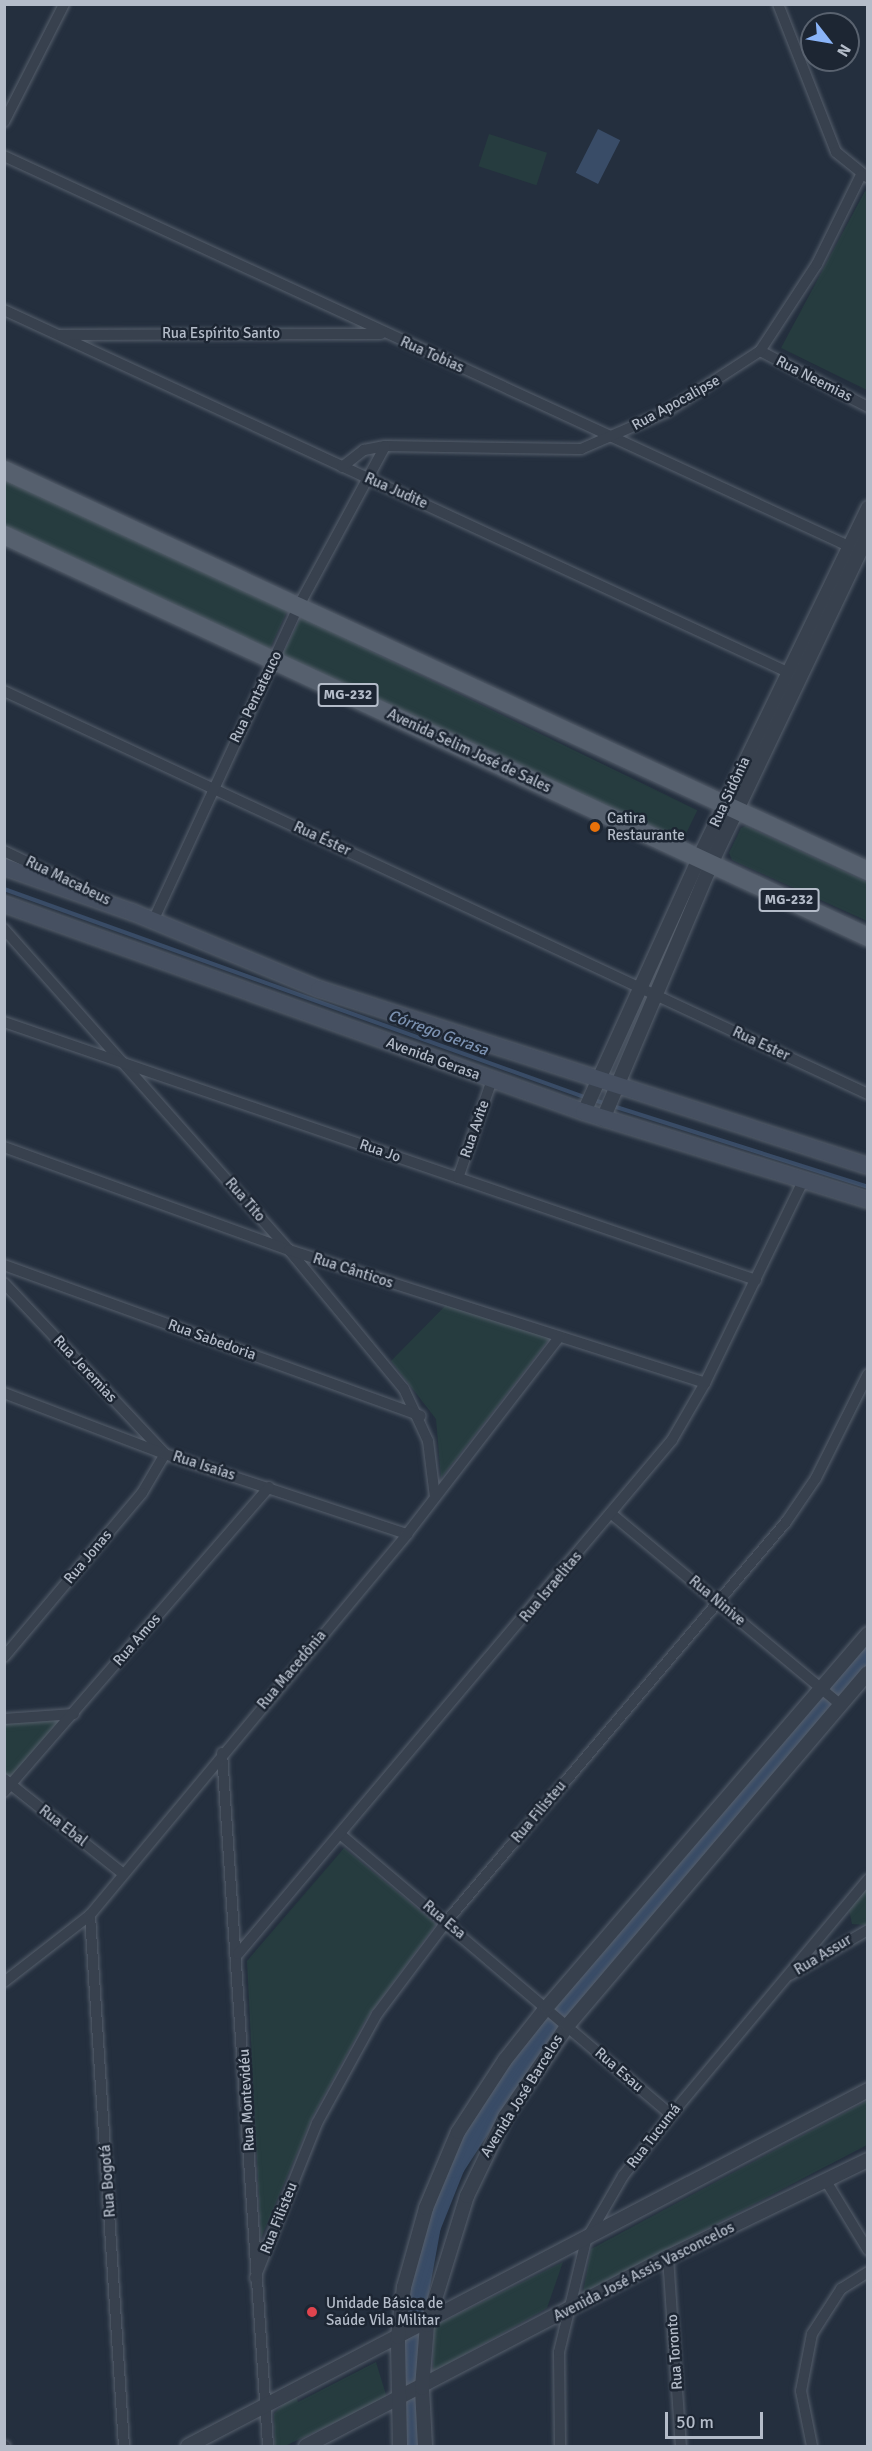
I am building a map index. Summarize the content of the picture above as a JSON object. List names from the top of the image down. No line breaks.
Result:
{"streets":{"main road":["MG-232","Avenida Selim José de Sales","Avenida Gerasa"],"street":["Rua Espírito Santo","Rua Tobias","Rua Neemias","Rua Apocalipse","Rua Judite","Rua Pentateuco","Rua Sidônia","Rua Éster","Rua Ester","Rua Avite","Rua Jo","Rua Tito","Rua Cânticos","Rua Sabedoria","Rua Jeremias","Rua Isaías","Rua Jonas","Rua Israelitas","Rua Ninive","Rua Amos","Rua Macedônia","Rua Filisteu","Rua Ebal","Rua Esa","Rua Assur","Rua Esau","Avenida José Barcelos","Rua Montevidéu","Rua Tucumá","Rua Bogotá","Avenida José Assis Vasconcelos","Rua Toronto"]},"crossings":[["Rua Espírito Santo","Rua Tobias"],["Rua Espírito Santo","Rua Judite"],["Rua Tobias","Rua Apocalipse"],["Rua Tobias","Rua Sidônia"],["Rua Neemias","Rua Apocalipse"],["Rua Apocalipse","Rua Judite"],["Rua Judite","Rua Pentateuco"],["Rua Judite","Rua Sidônia"],["Rua Pentateuco","Avenida Selim José de Sales"],["Rua Pentateuco","Rua Éster"],["Rua Pentateuco","Avenida Gerasa"],["Avenida Selim José de Sales","Rua Sidônia"],["Rua Sidônia","Rua Éster"],["Rua Sidônia","Rua Ester"],["Rua Sidônia","Avenida Gerasa"],["Rua Éster","Rua Ester"],["Avenida Gerasa","Rua Avite"],["Avenida Gerasa","Rua Israelitas"],["Rua Avite","Rua Jo"],["Rua Jo","Rua Tito"],["Rua Jo","Rua Israelitas"],["Rua Tito","Rua Cânticos"],["Rua Tito","Rua Sabedoria"],["Rua Tito","Rua Macedônia"],["Rua Cânticos","Rua Israelitas"],["Rua Cânticos","Rua Macedônia"],["Rua Jeremias","Rua Isaías"],["Rua Jeremias","Rua Jonas"],["Rua Isaías","Rua Jonas"],["Rua Isaías","Rua Amos"],["Rua Isaías","Rua Macedônia"],["Rua Israelitas","Rua Ninive"],["Rua Israelitas","Rua Esa"],["Rua Israelitas","Rua Montevidéu"],["Rua Ninive","Rua Filisteu"],["Rua Ninive","Avenida José Barcelos"],["Rua Amos","Rua Ebal"],["Rua Macedônia","Rua Ebal"],["Rua Macedônia","Rua Montevidéu"],["Rua Macedônia","Rua Bogotá"],["Rua Filisteu","Rua Esa"],["Rua Filisteu","Rua Montevidéu"],["Rua Esa","Avenida José Barcelos"],["Rua Assur","Rua Tucumá"],["Rua Esau","Avenida José Barcelos"],["Rua Esau","Rua Tucumá"],["Avenida José Barcelos","Avenida José Assis Vasconcelos"],["Rua Tucumá","Avenida José Assis Vasconcelos"],["Avenida José Assis Vasconcelos","Rua Toronto"]],"water":["Córrego Gerasa"],"places":["Catira Restaurante","Unidade Básica de Saúde Vila Militar"],"scale_bar":"50 m","north":"bottom right"}
